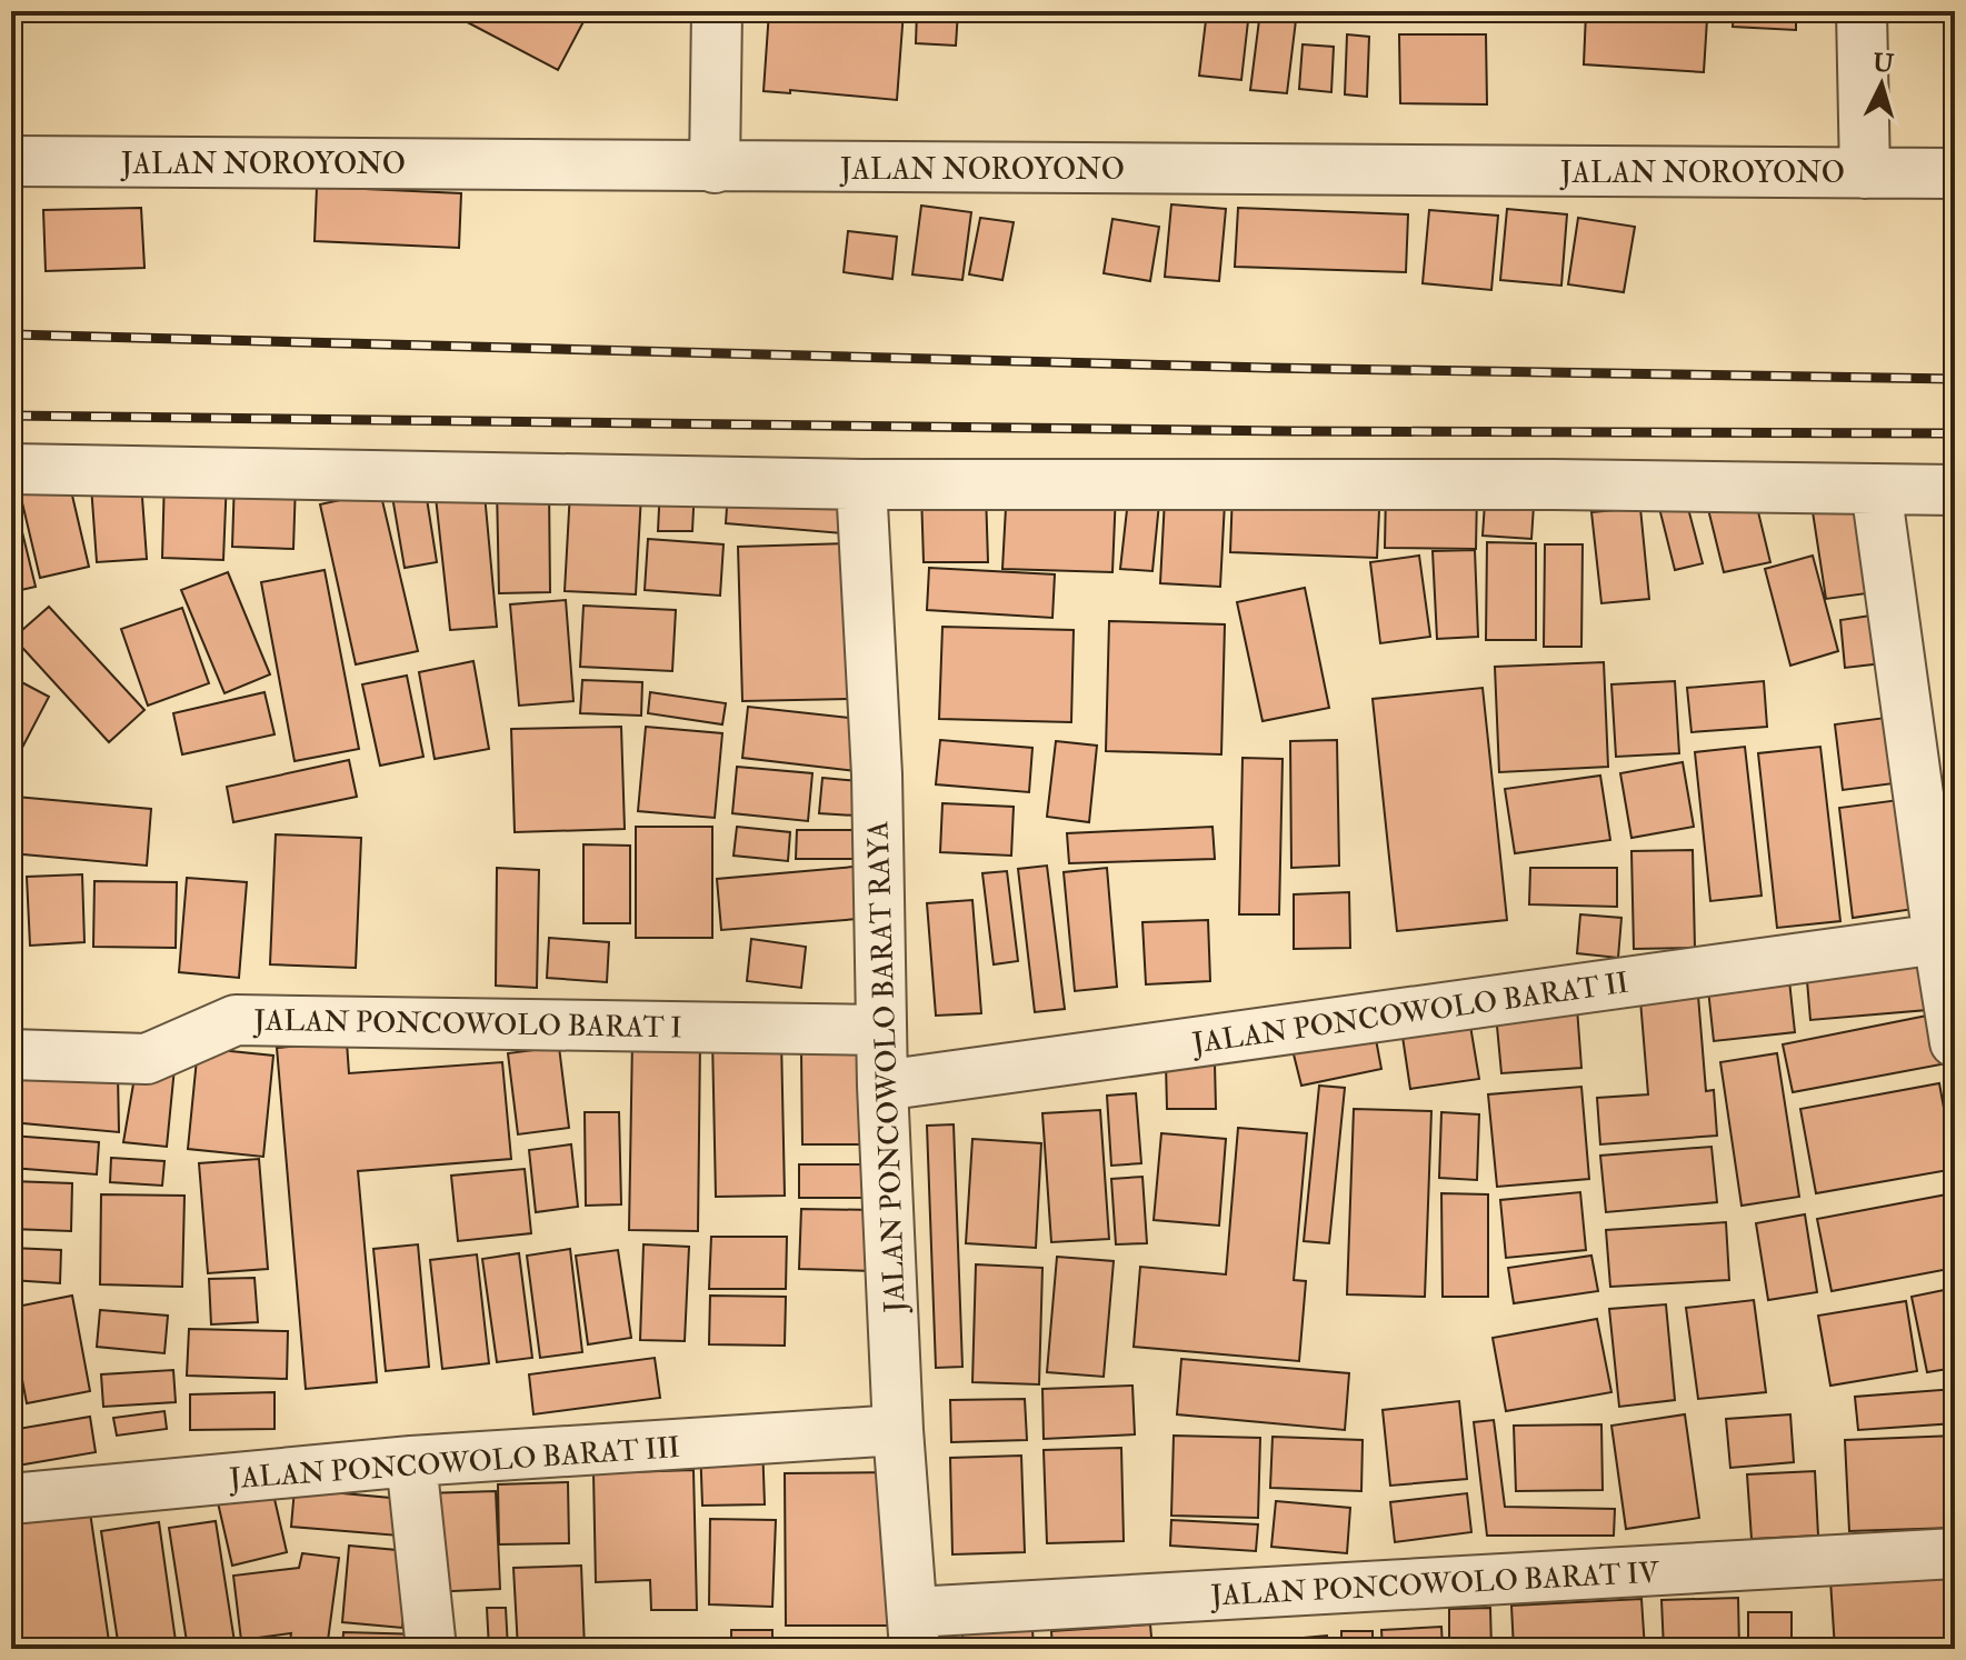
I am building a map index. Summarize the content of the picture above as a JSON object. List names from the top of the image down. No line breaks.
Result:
{"streets":{"street":["JALAN NOROYONO","JALAN PONCOWOLO BARAT II","JALAN PONCOWOLO BARAT I","JALAN PONCOWOLO BARAT RAYA","JALAN PONCOWOLO BARAT III","JALAN PONCOWOLO BARAT IV"]},"crossings":[["JALAN PONCOWOLO BARAT II","JALAN PONCOWOLO BARAT RAYA"],["JALAN PONCOWOLO BARAT I","JALAN PONCOWOLO BARAT RAYA"],["JALAN PONCOWOLO BARAT RAYA","JALAN PONCOWOLO BARAT III"],["JALAN PONCOWOLO BARAT RAYA","JALAN PONCOWOLO BARAT IV"]],"north":"top"}
